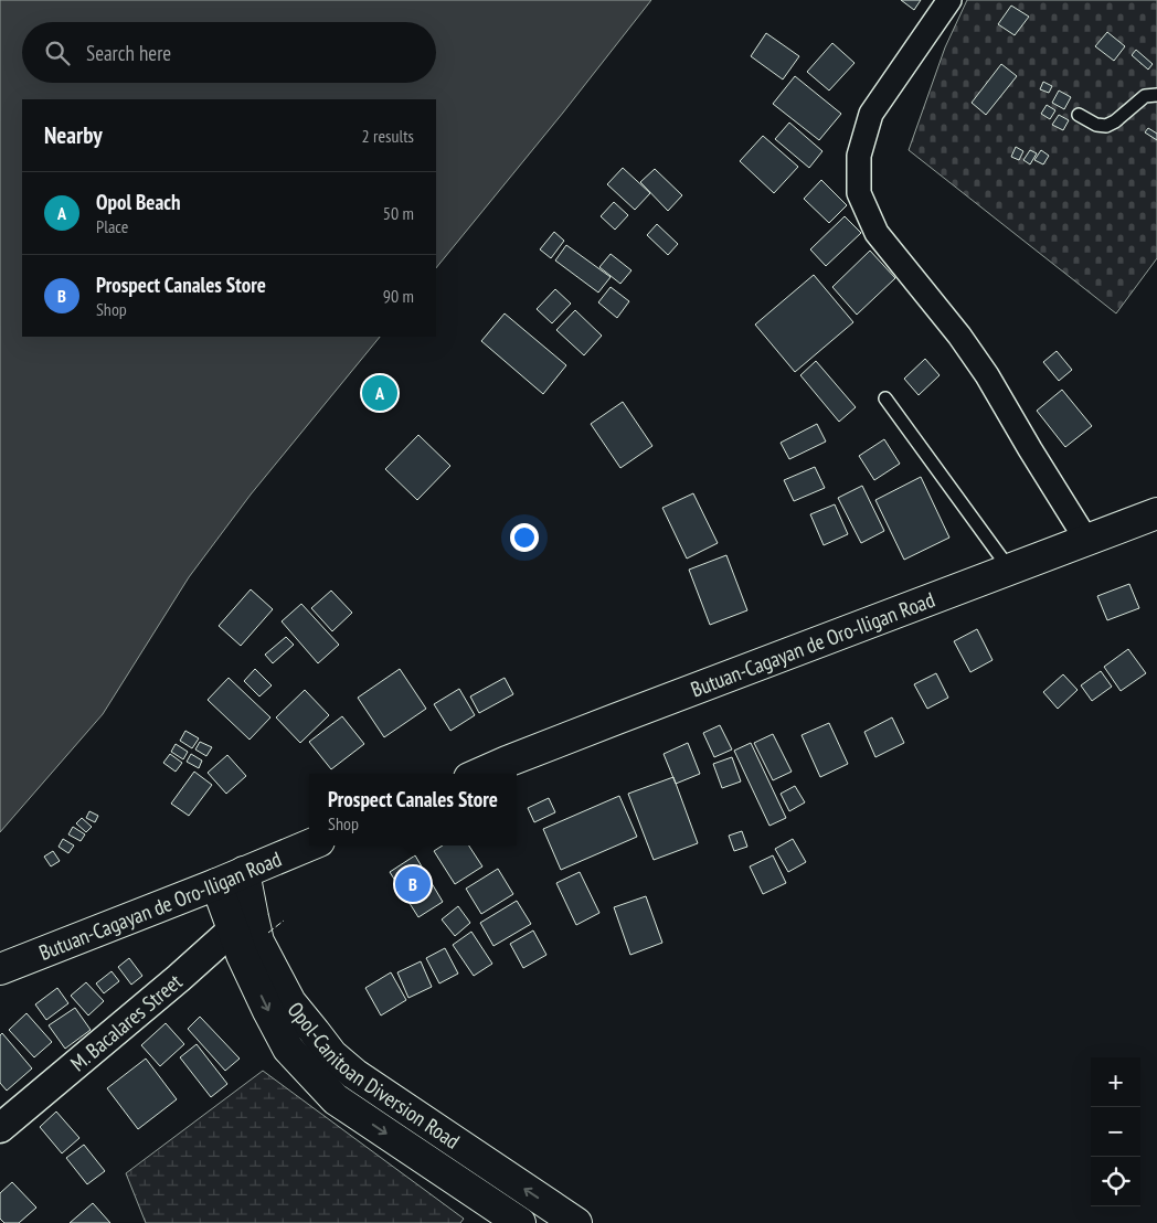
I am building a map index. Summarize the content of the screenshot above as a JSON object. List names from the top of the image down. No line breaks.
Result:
{"streets":{"main road":["Butuan-Cagayan de Oro-Iligan Road","Opol-Canitoan Diversion Road"],"street":["M. Bacalares Street"]},"crossings":[["Butuan-Cagayan de Oro-Iligan Road","Opol-Canitoan Diversion Road"],["M. Bacalares Street","Opol-Canitoan Diversion Road"]],"page":{"search":"Search here","heading":["Nearby","2 results"],"list":[{"mark":"A","name":"Opol Beach","note":"Place","value":"50 m"},{"mark":"B","name":"Prospect Canales Store","note":"Shop","value":"90 m"}],"pins":["A","B"],"popup":["Prospect Canales Store","Shop"],"map_buttons":["+","−"]}}
